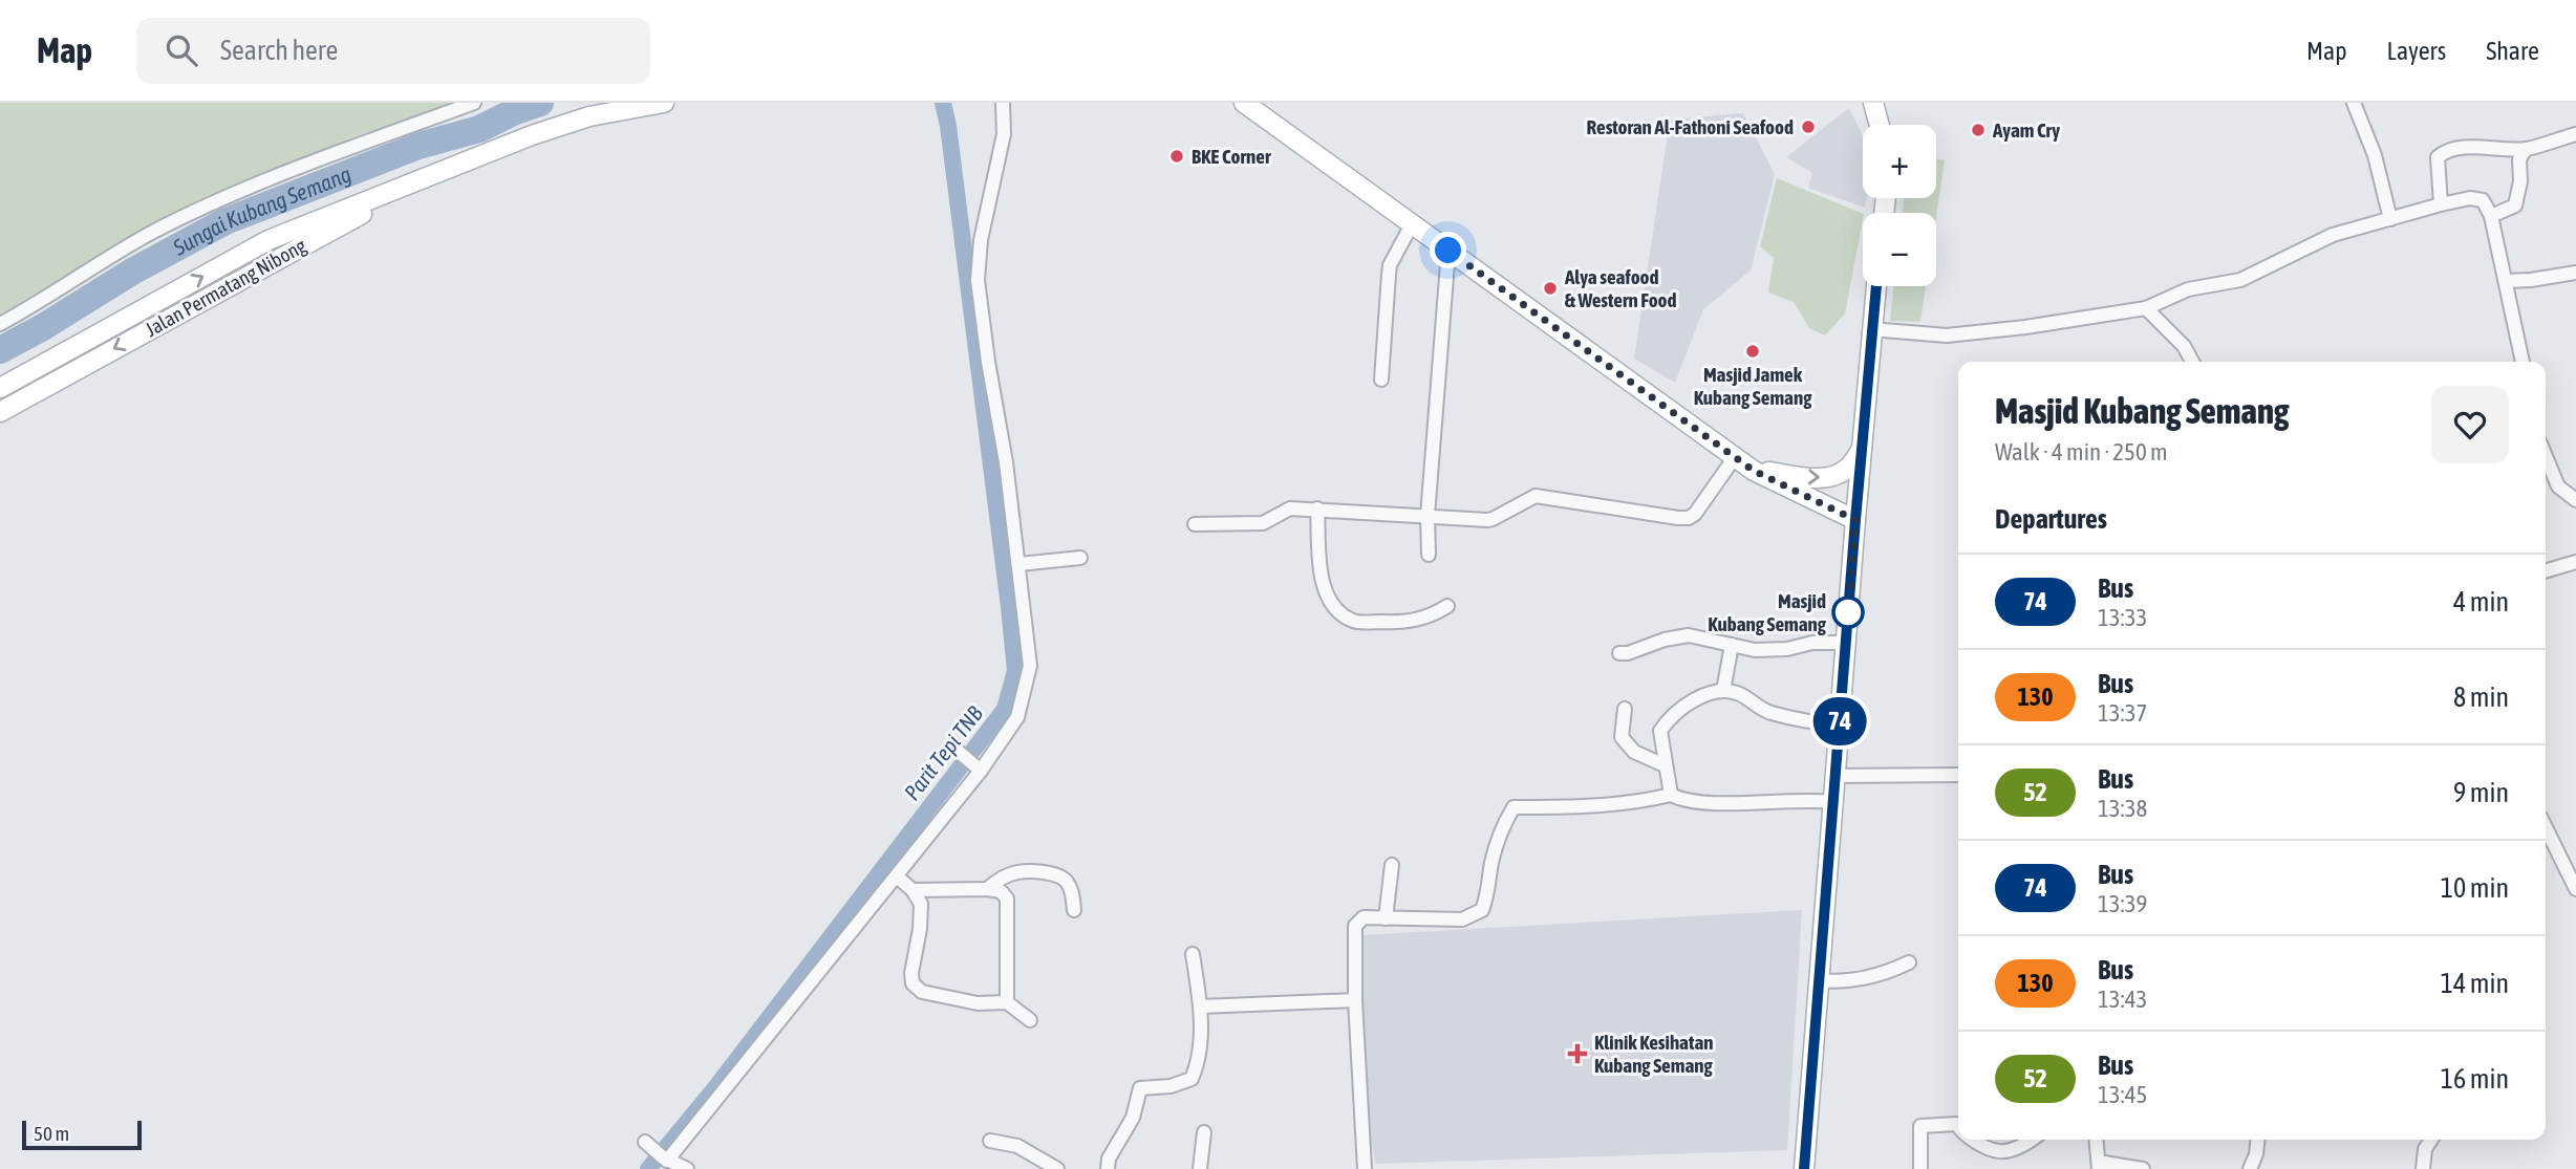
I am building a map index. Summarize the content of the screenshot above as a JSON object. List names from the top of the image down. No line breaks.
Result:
{"streets":{"main road":["Jalan Permatang Nibong"]},"water":["Sungai Kubang Semang","Parit Tepi TNB"],"places":{"other":["Restoran Al-Fathoni Seafood","Ayam Cry","BKE Corner","Alya seafood & Western Food","Masjid Jamek Kubang Semang","Masjid Kubang Semang"],"health":["Klinik Kesihatan Kubang Semang"]},"lines":["bus line 74"],"scale_bar":"50 m","page":{"header":"Map","search":"Search here","nav":["Map","Layers","Share"],"on_map":"74","map_buttons":["+","−"],"heading":[["Masjid Kubang Semang","Walk · 4 min · 250 m"],"Departures"],"list":[{"mark":"74","name":"Bus","note":"13:33","value":"4 min"},{"mark":"130","name":"Bus","note":"13:37","value":"8 min"},{"mark":"52","name":"Bus","note":"13:38","value":"9 min"},{"mark":"74","name":"Bus","note":"13:39","value":"10 min"},{"mark":"130","name":"Bus","note":"13:43","value":"14 min"},{"mark":"52","name":"Bus","note":"13:45","value":"16 min"}],"scale":"50 m"}}
